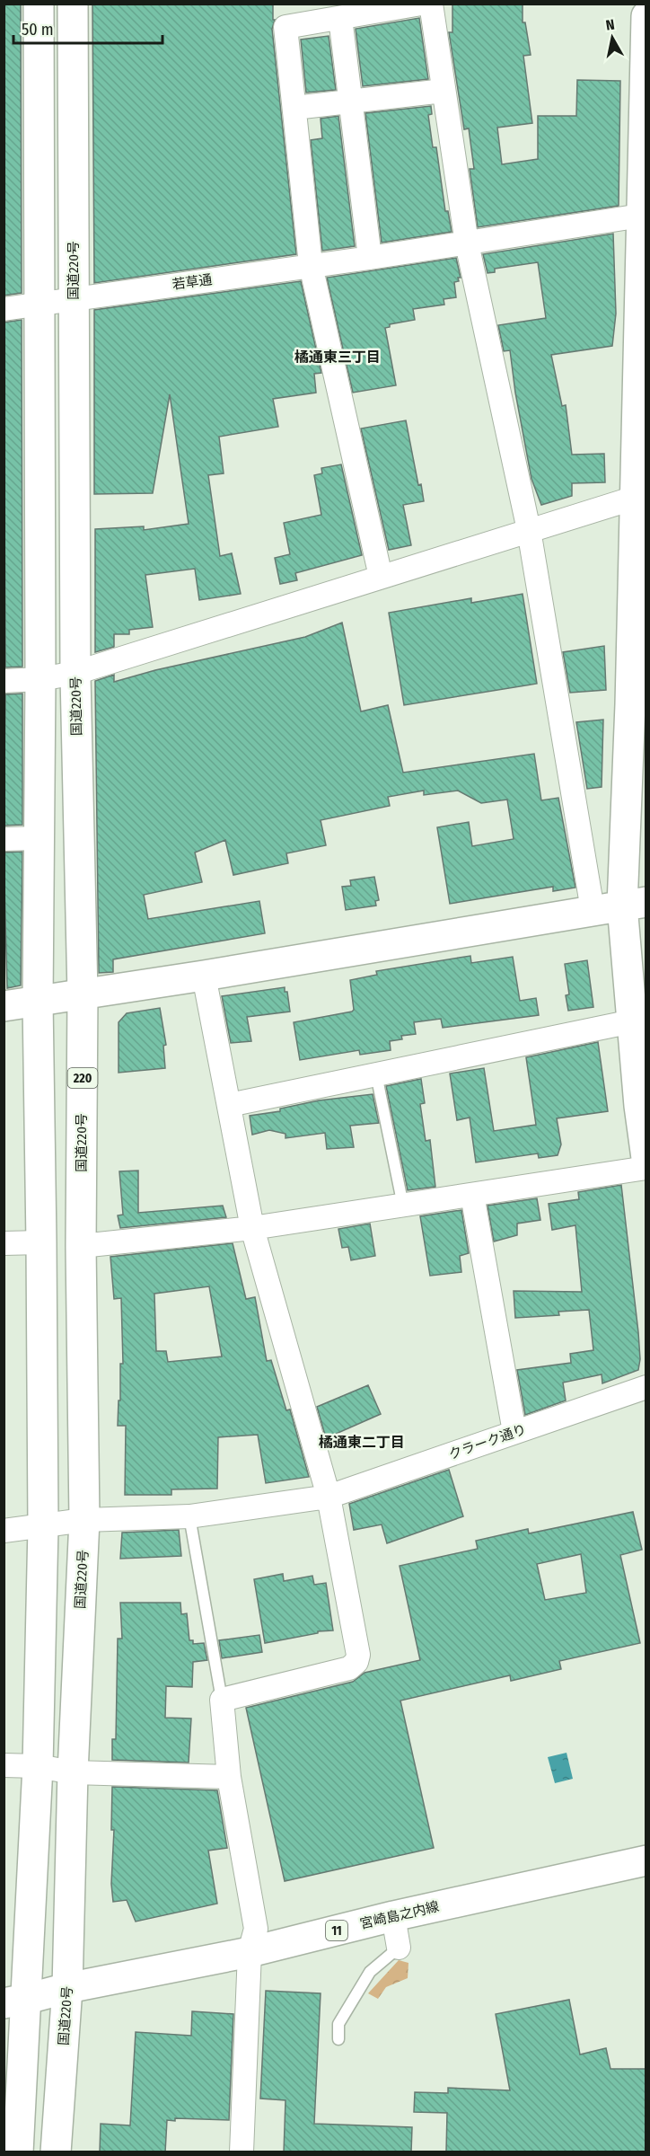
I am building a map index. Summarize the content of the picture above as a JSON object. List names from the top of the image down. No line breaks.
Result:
{"streets":{"main road":["国道220号","220","宮崎島之内線","11"],"street":["若草通","クラーク通り"]},"crossings":[["国道220号","若草通"],["国道220号","クラーク通り"],["国道220号","宮崎島之内線"]],"districts":["橘通東三丁目","橘通東二丁目"],"scale_bar":"50 m","north":"top"}
